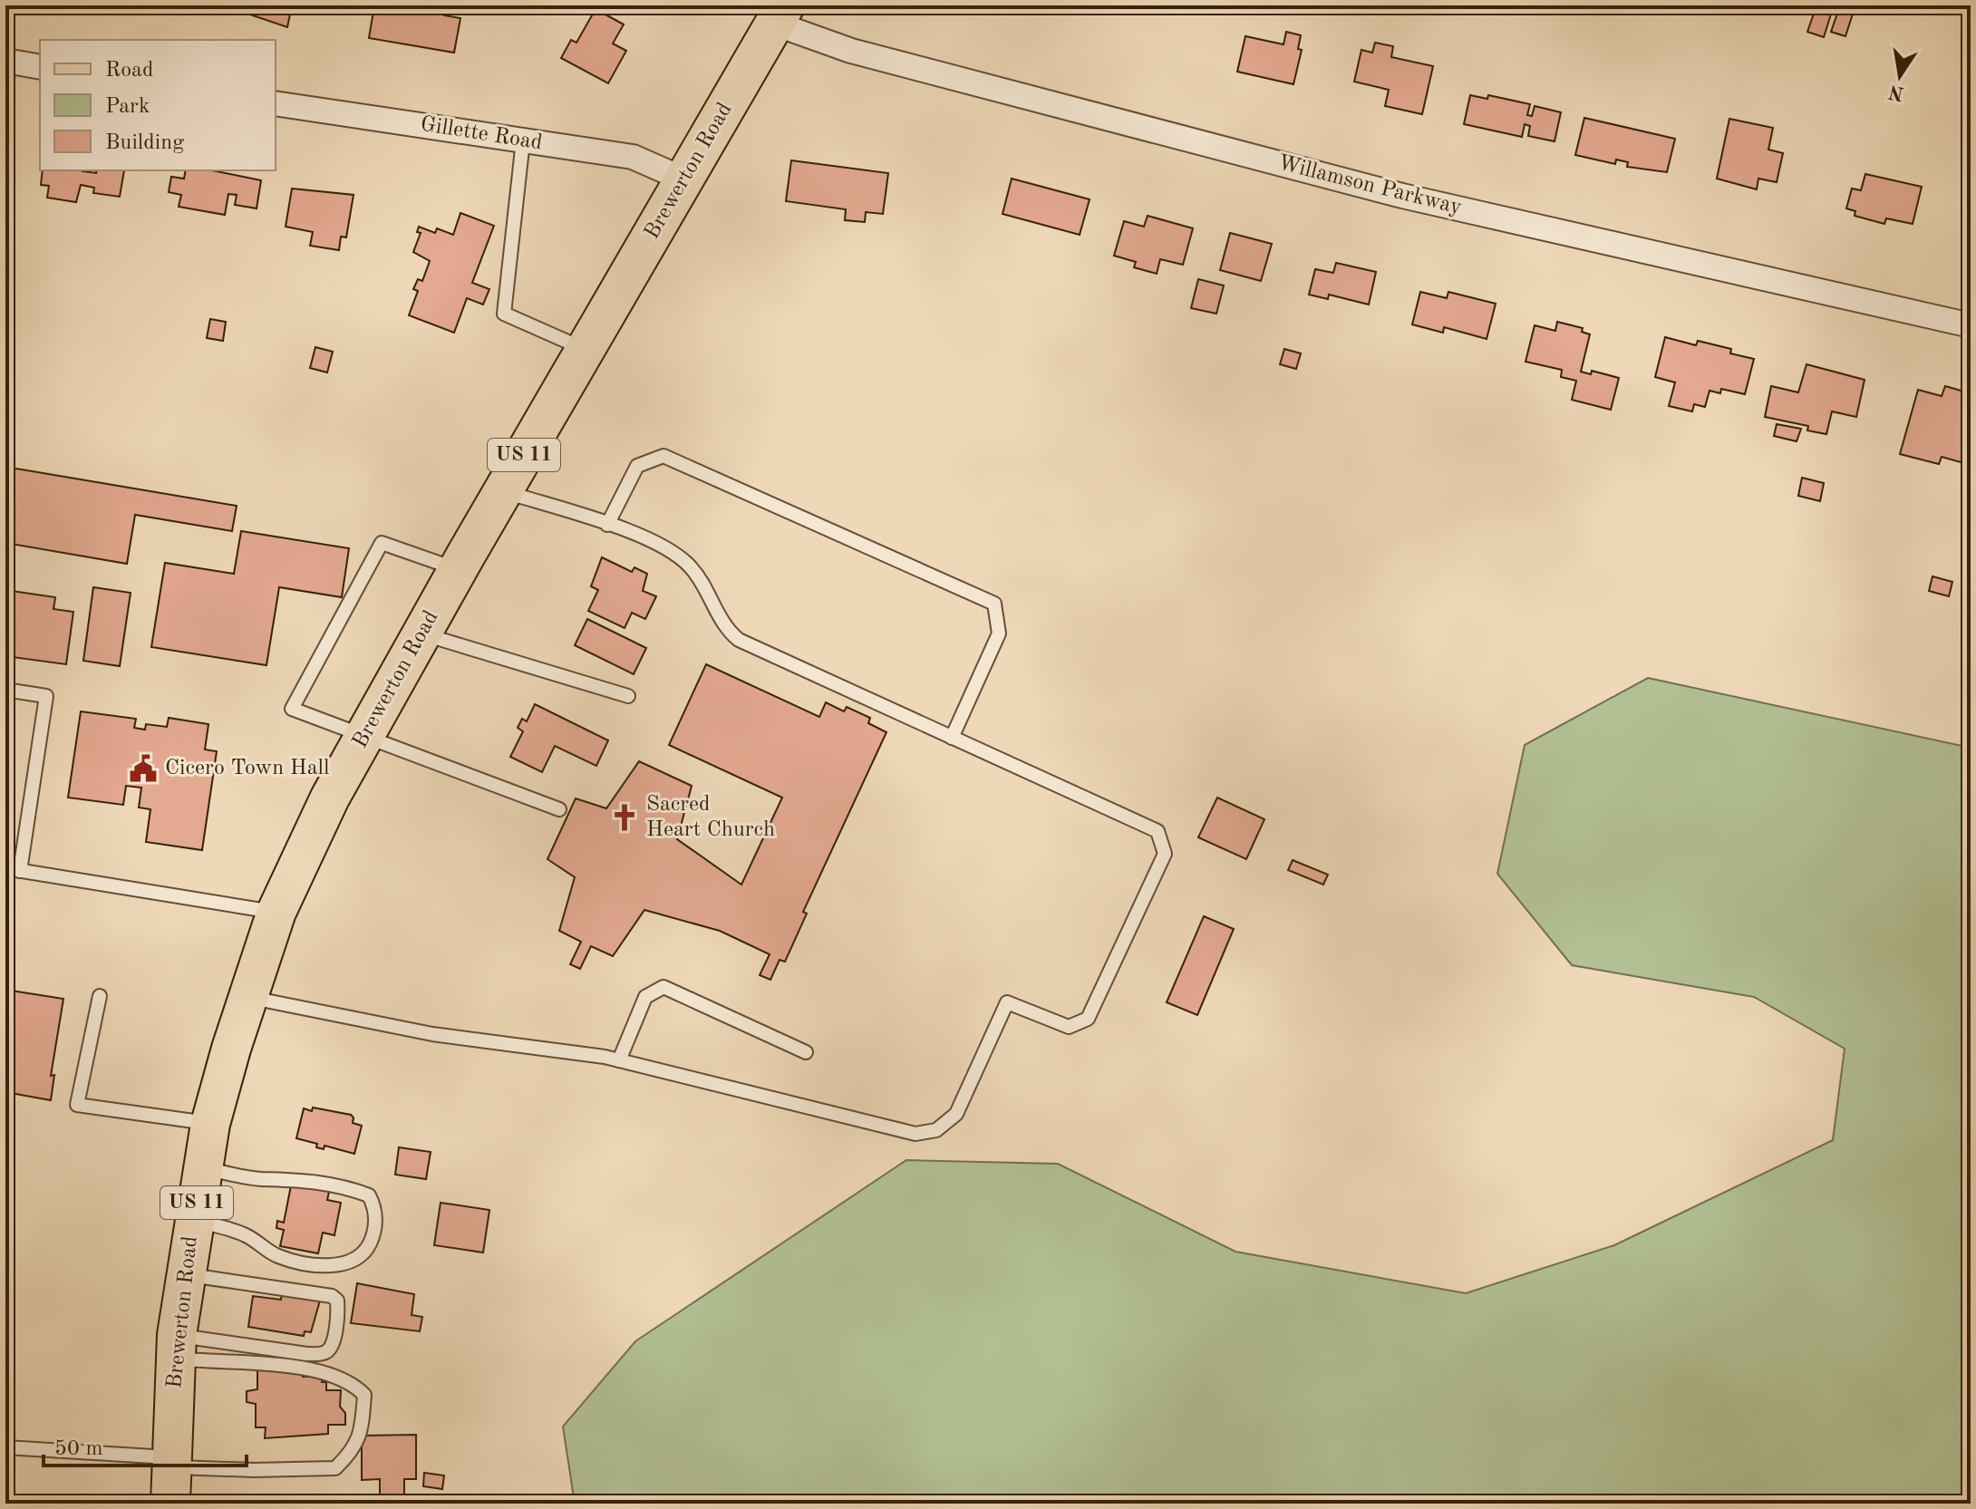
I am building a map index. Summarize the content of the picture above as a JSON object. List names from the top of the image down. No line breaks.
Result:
{"streets":{"main road":["Brewerton Road","US 11"],"street":["Gillette Road","Willamson Parkway"]},"crossings":[["Gillette Road","Brewerton Road"],["Brewerton Road","Willamson Parkway"]],"places":{"public building":["Cicero Town Hall"],"church":["Sacred Heart Church"]},"legend":["Road","Park","Building"],"scale_bar":"50 m","north":"bottom"}
